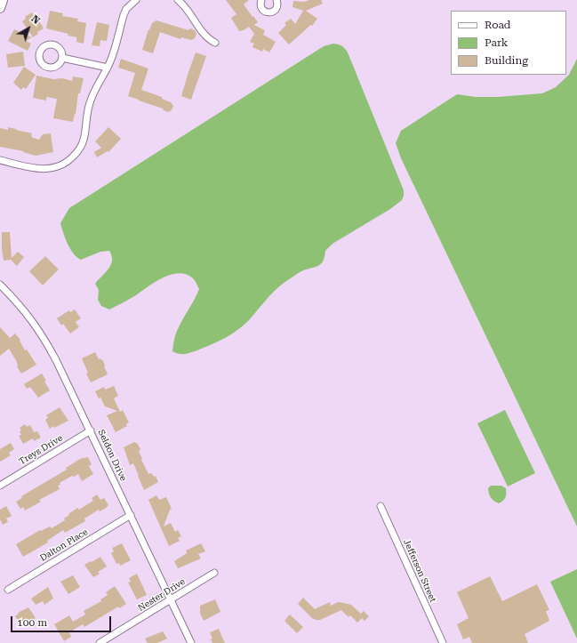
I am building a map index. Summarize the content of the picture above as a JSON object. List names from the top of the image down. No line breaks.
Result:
{"streets":{"street":["Treys Drive","Seldon Drive","Dalton Place","Jefferson Street","Nester Drive"]},"crossings":[["Treys Drive","Seldon Drive"],["Seldon Drive","Dalton Place"],["Seldon Drive","Nester Drive"]],"legend":["Road","Park","Building"],"scale_bar":"100 m","north":"top right"}
